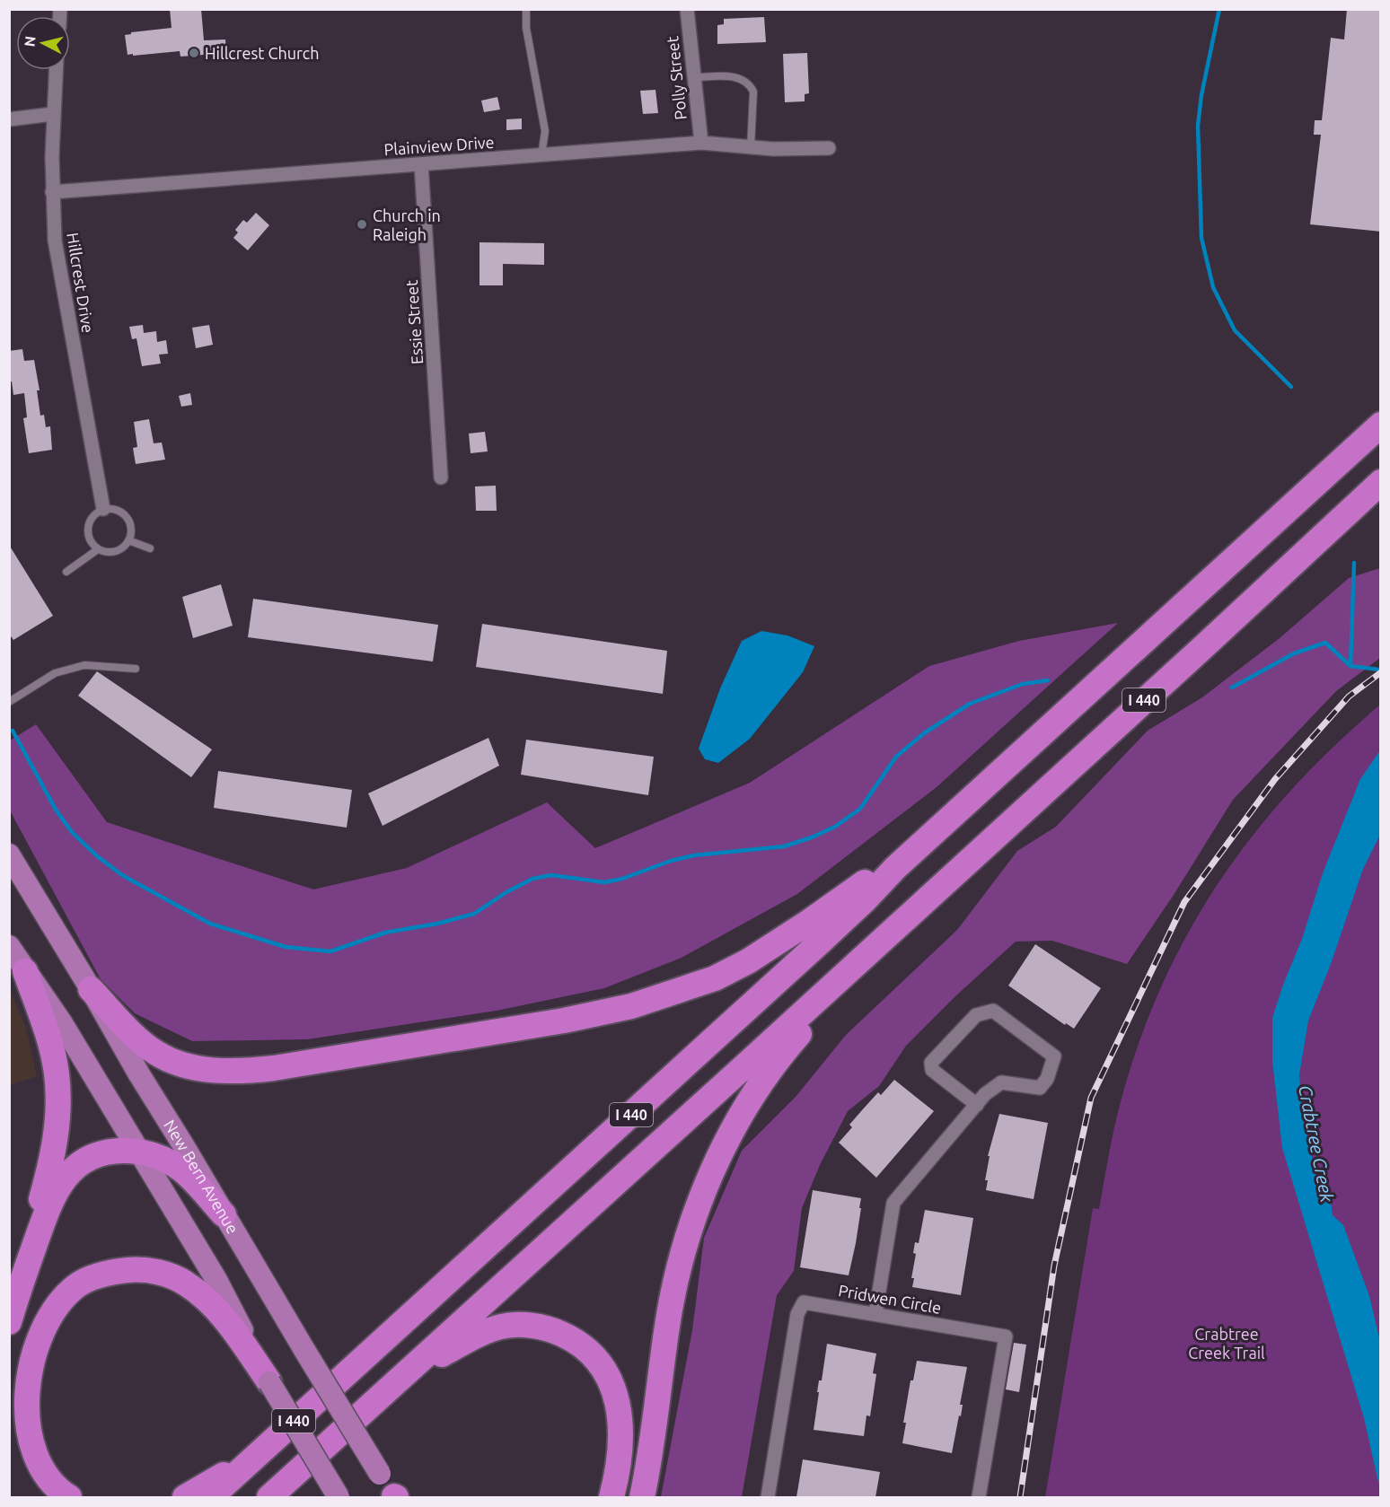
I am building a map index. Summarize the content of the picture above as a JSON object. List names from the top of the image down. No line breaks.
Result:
{"streets":{"highway":["I 440"],"main road":["New Bern Avenue"],"street":["Polly Street","Plainview Drive","Hillcrest Drive","Essie Street","Pridwen Circle"]},"crossings":[["Polly Street","Plainview Drive"],["Plainview Drive","Hillcrest Drive"],["Plainview Drive","Essie Street"]],"water":["Crabtree Creek"],"parks":["Crabtree Creek Trail"],"places":["Hillcrest Church","Church in Raleigh"],"north":"left"}
